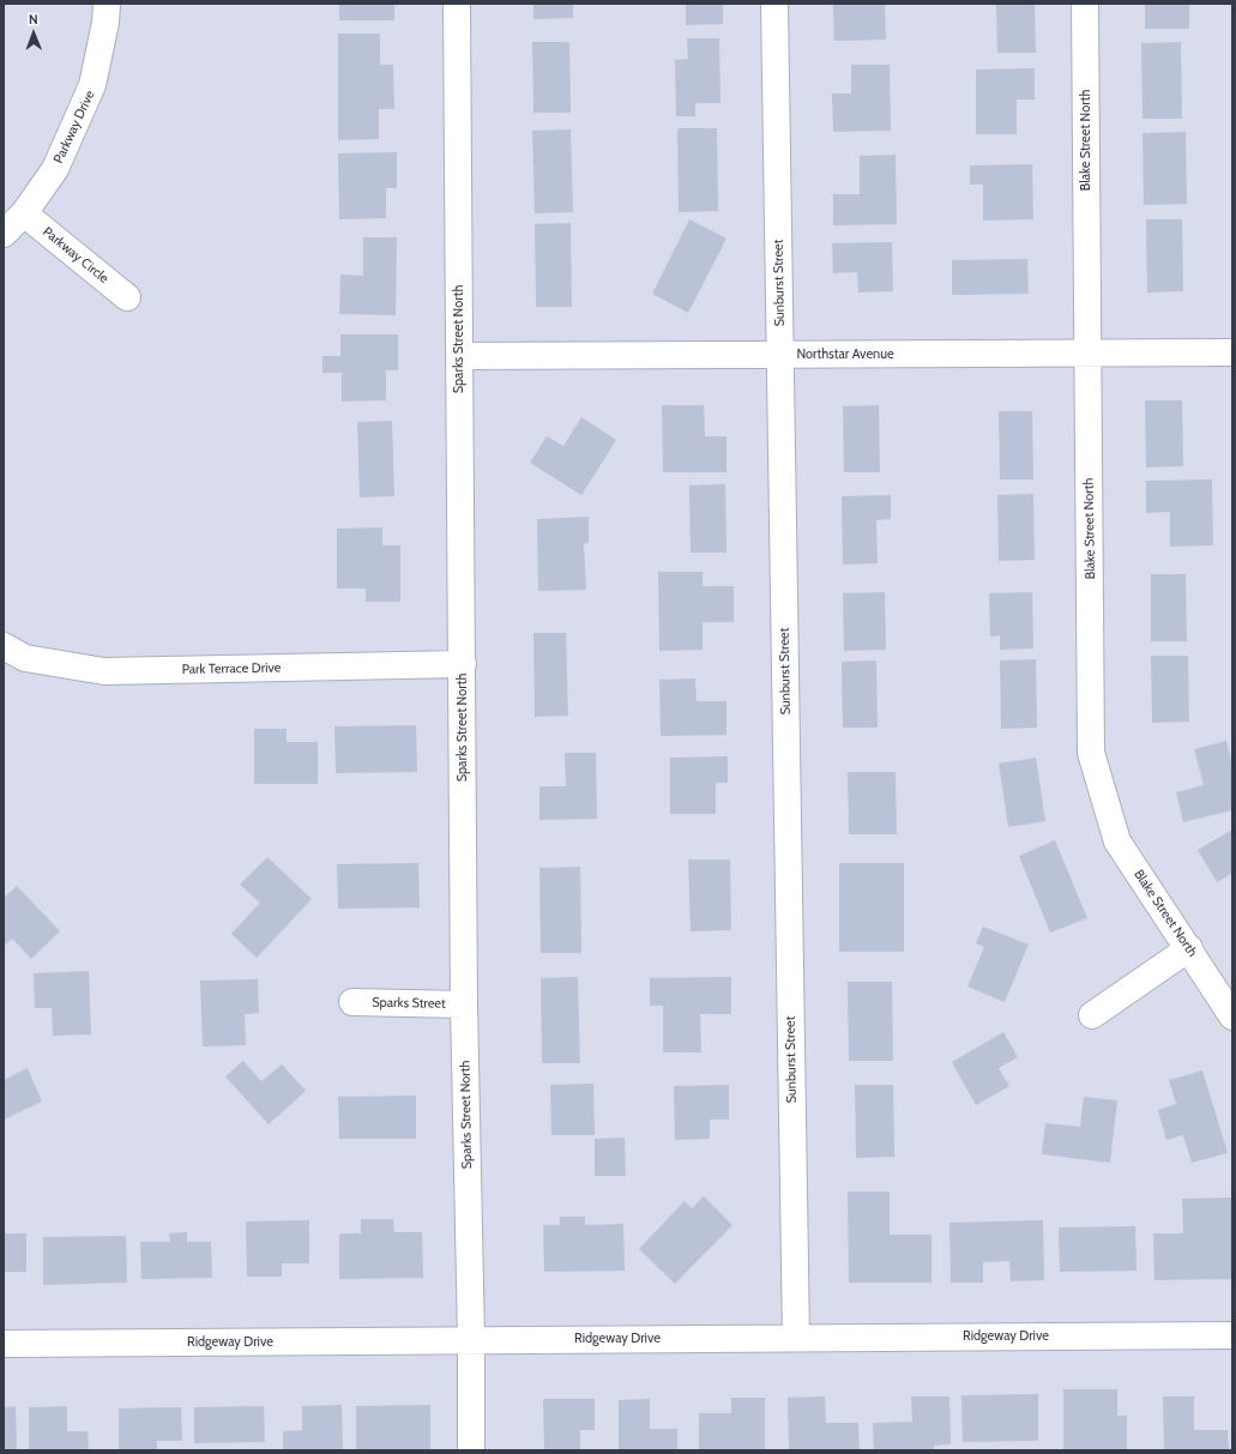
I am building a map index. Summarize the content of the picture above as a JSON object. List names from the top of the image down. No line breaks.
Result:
{"streets":{"street":["Parkway Drive","Blake Street North","Parkway Circle","Sunburst Street","Sparks Street North","Northstar Avenue","Park Terrace Drive","Sparks Street","Ridgeway Drive"]},"crossings":[["Parkway Drive","Parkway Circle"],["Blake Street North","Northstar Avenue"],["Sunburst Street","Northstar Avenue"],["Sunburst Street","Ridgeway Drive"],["Sparks Street North","Northstar Avenue"],["Sparks Street North","Park Terrace Drive"],["Sparks Street North","Sparks Street"],["Sparks Street North","Ridgeway Drive"]],"north":"top"}
